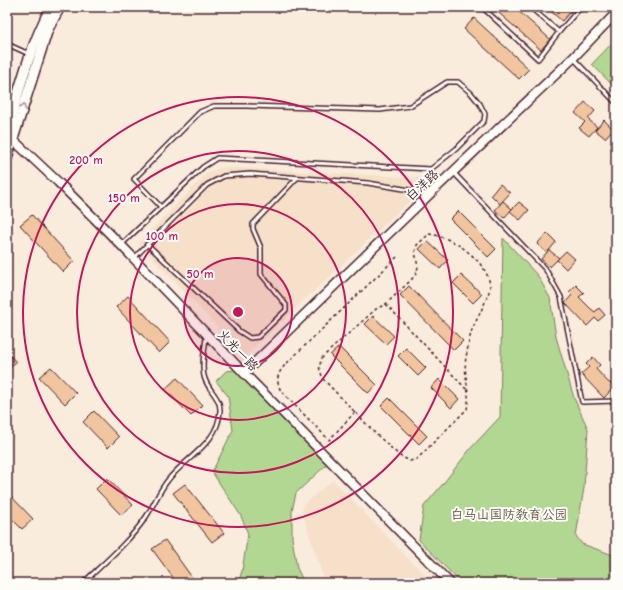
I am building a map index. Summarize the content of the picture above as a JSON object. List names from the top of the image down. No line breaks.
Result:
{"streets":{"street":["白洋路","火光一路"]},"crossings":[["白洋路","火光一路"]],"parks":["白马山国防教育公园"],"rings":["200 m","150 m","100 m","50 m"]}
